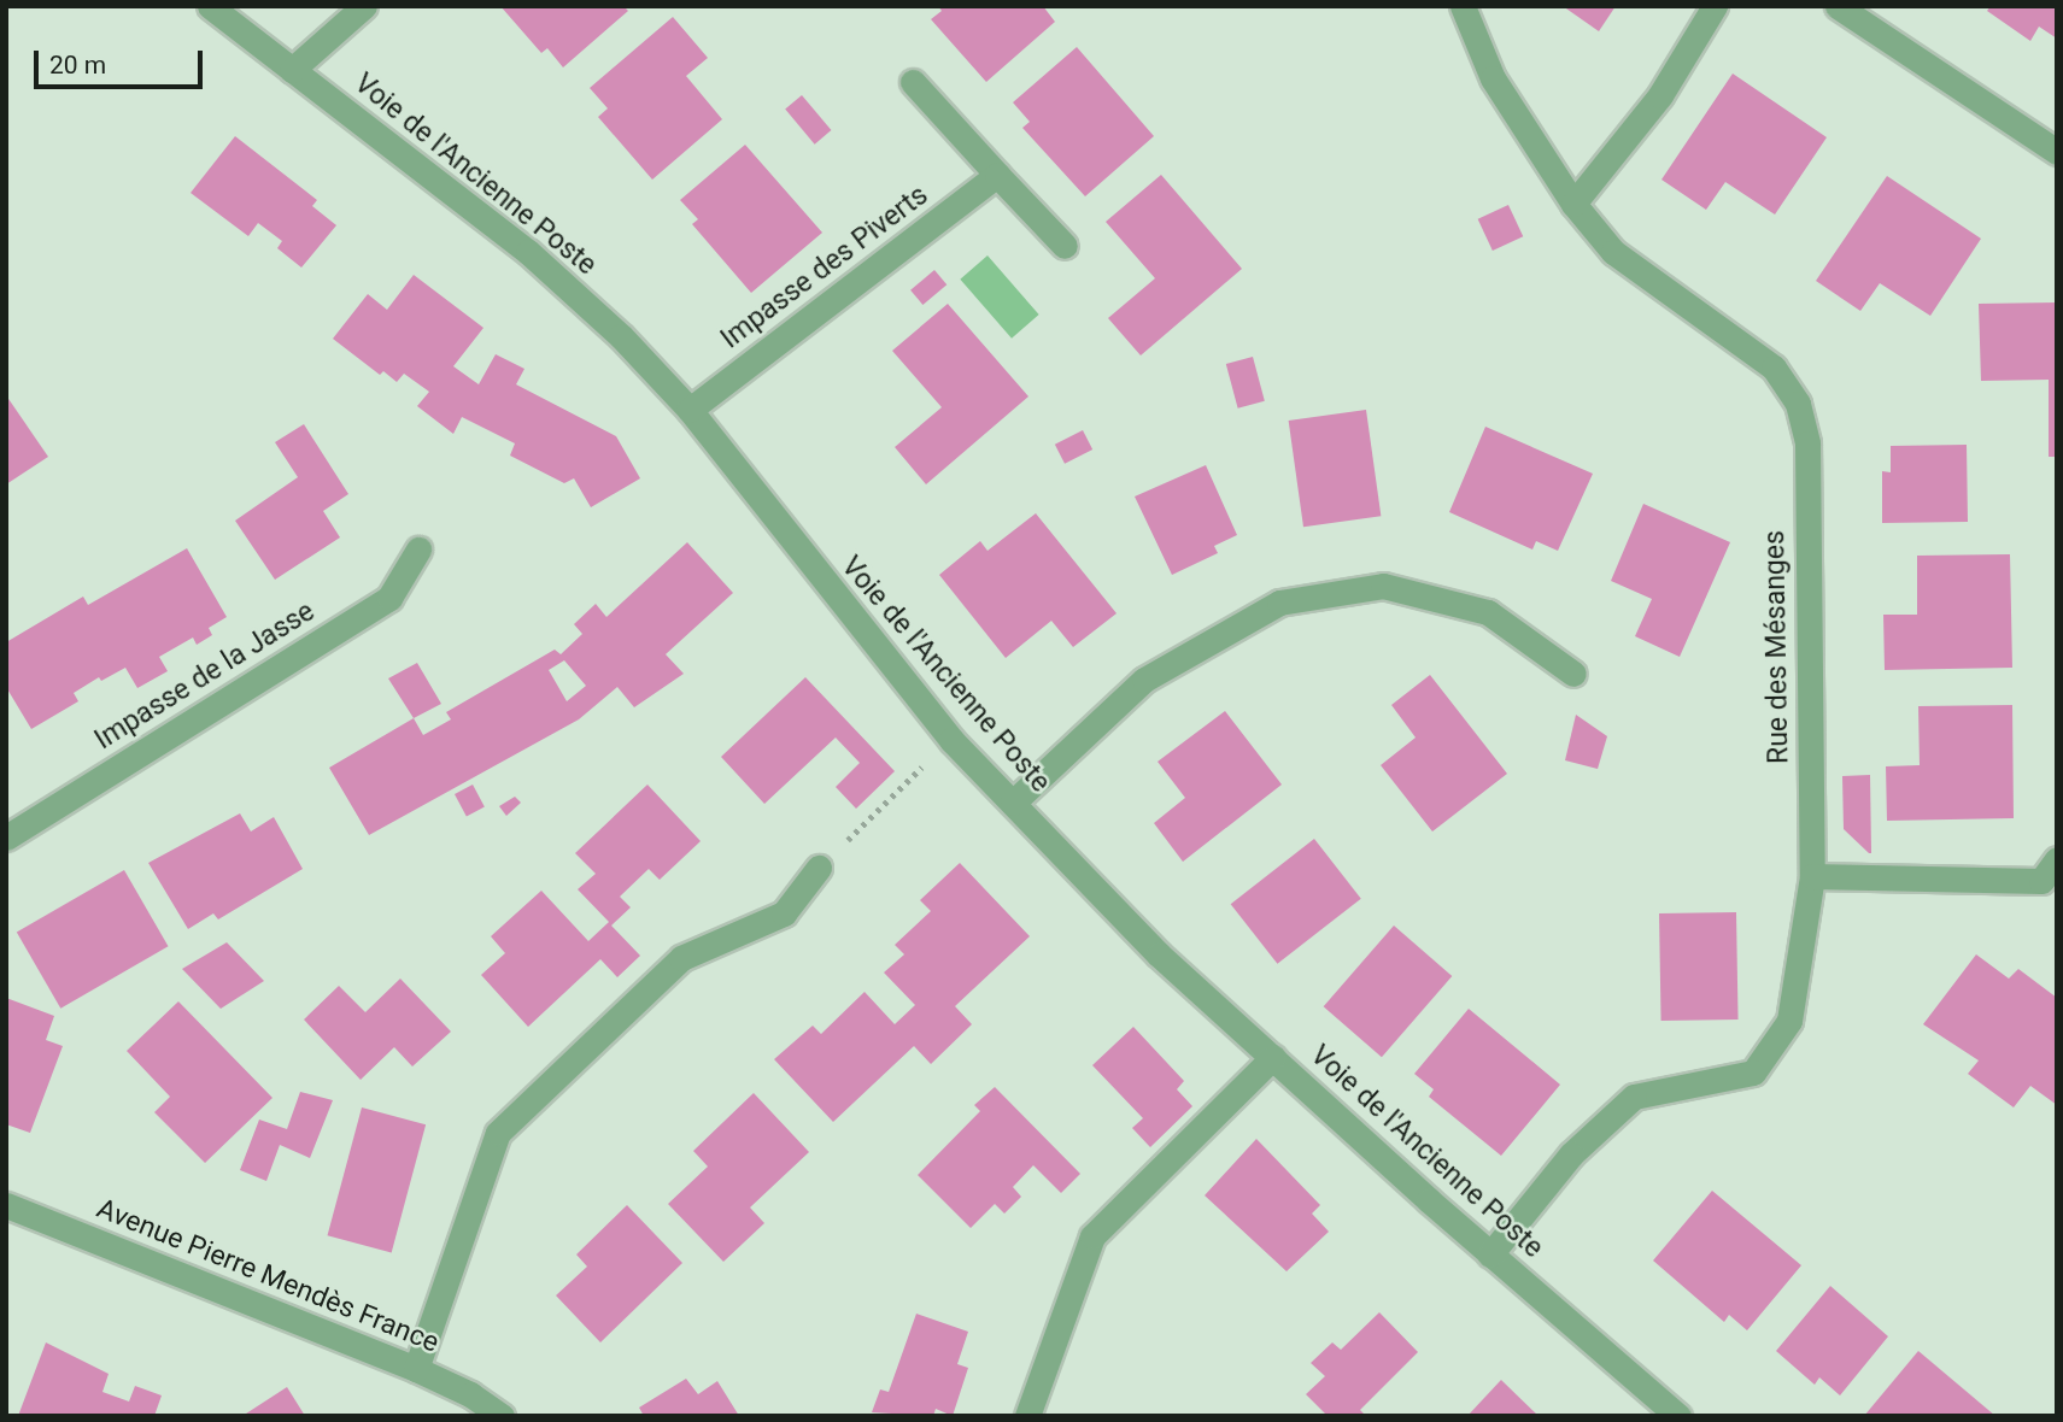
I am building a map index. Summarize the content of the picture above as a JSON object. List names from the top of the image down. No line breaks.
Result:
{"streets":{"street":["Voie de l'Ancienne Poste","Impasse des Piverts","Rue des Mésanges","Impasse de la Jasse","Avenue Pierre Mendès France"]},"crossings":[["Voie de l'Ancienne Poste","Impasse des Piverts"],["Voie de l'Ancienne Poste","Rue des Mésanges"]],"scale_bar":"20 m"}
